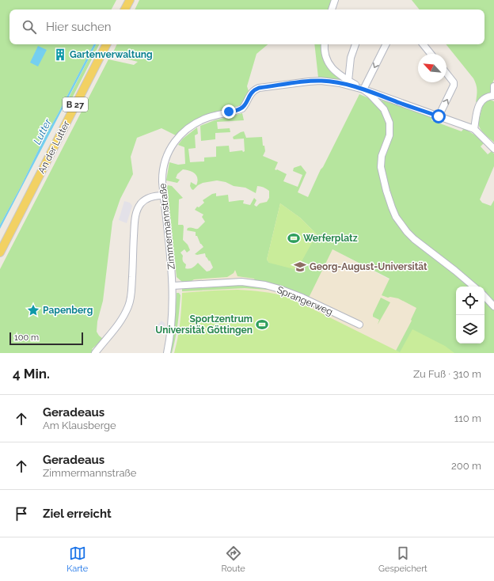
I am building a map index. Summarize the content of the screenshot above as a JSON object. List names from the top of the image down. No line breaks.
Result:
{"streets":{"main road":["B 27","An der Lutter"],"street":["Zimmermannstraße","Sprangerweg"]},"crossings":[["Zimmermannstraße","Sprangerweg"]],"water":["Lutter"],"places":{"building":["Gartenverwaltung"],"sports":["Werferplatz","Sportzentrum Universität Göttingen"],"school or university":["Georg-August-Universität"],"place":["Papenberg"]},"scale_bar":"100 m","north":"top left","page":{"search":"Hier suchen","scale":"100 m","heading":["4 Min.","Zu Fuß · 310 m"],"list":[["Geradeaus","Am Klausberge","110 m"],["Geradeaus","Zimmermannstraße","200 m"],"Ziel erreicht"],"nav":["Karte","Route","Gespeichert"]}}
